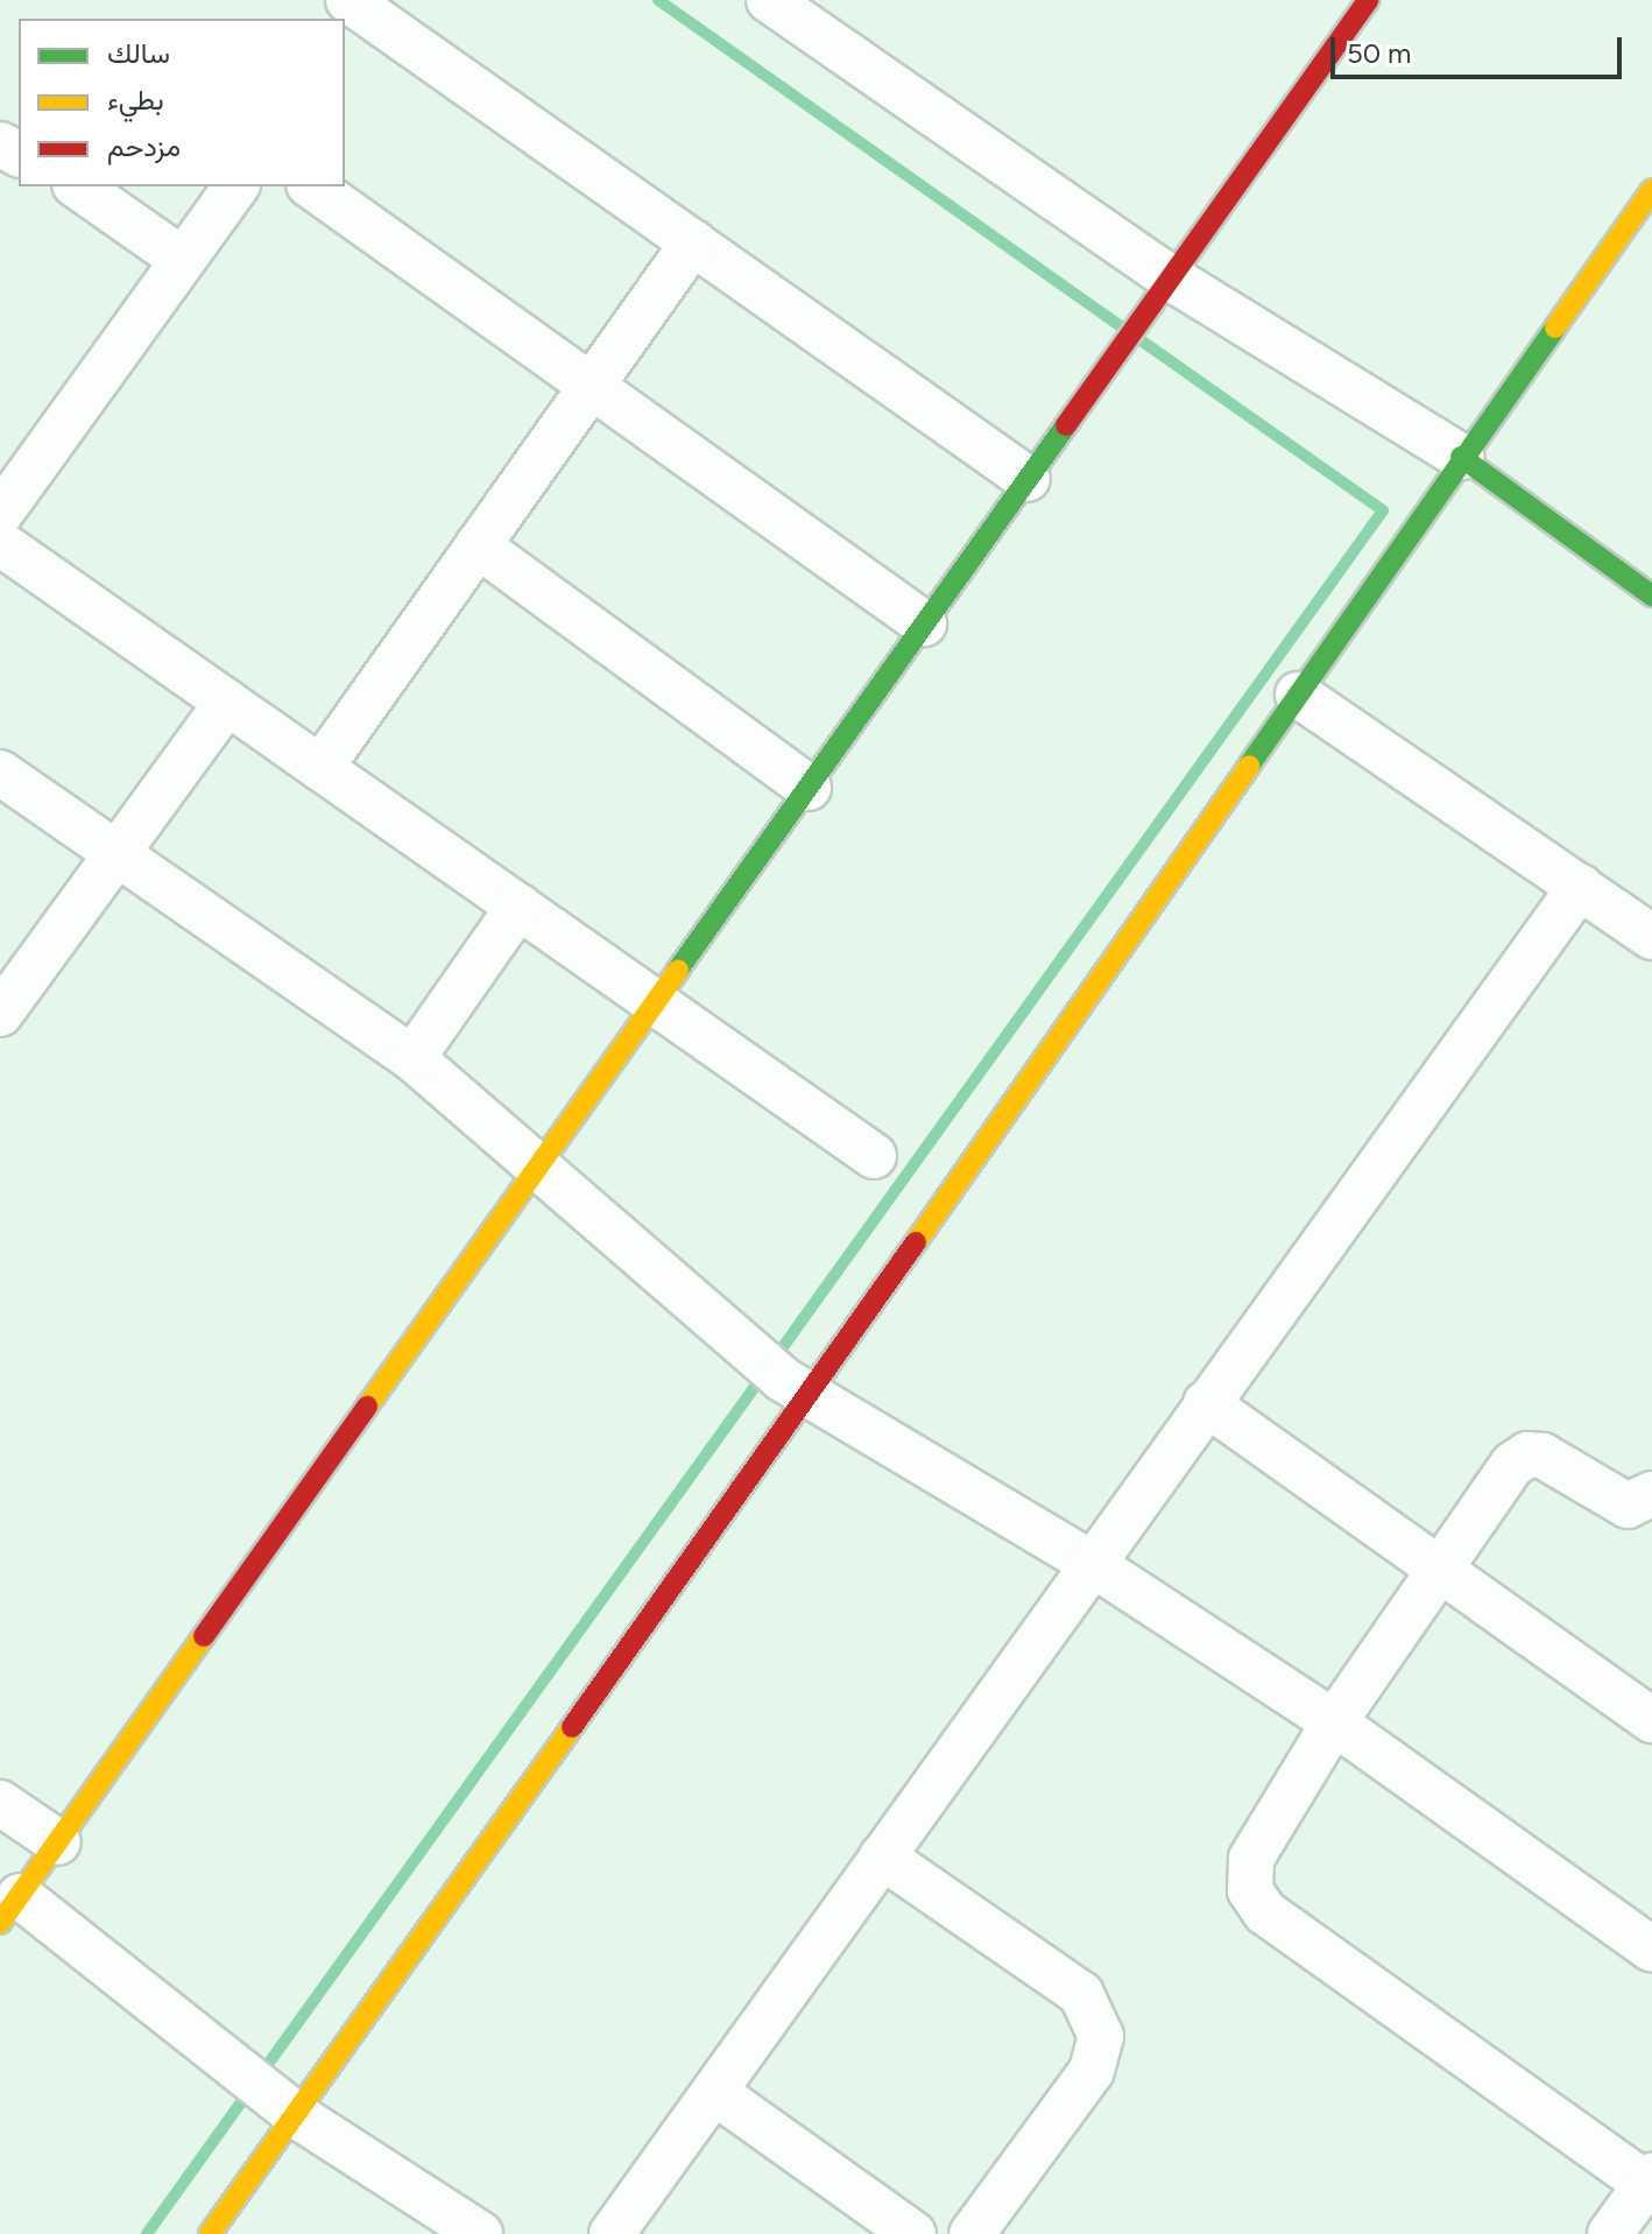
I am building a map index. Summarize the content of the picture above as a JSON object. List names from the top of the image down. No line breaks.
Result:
{"legend":["سالك","بطيء","مزدحم"],"scale_bar":"50 m"}
